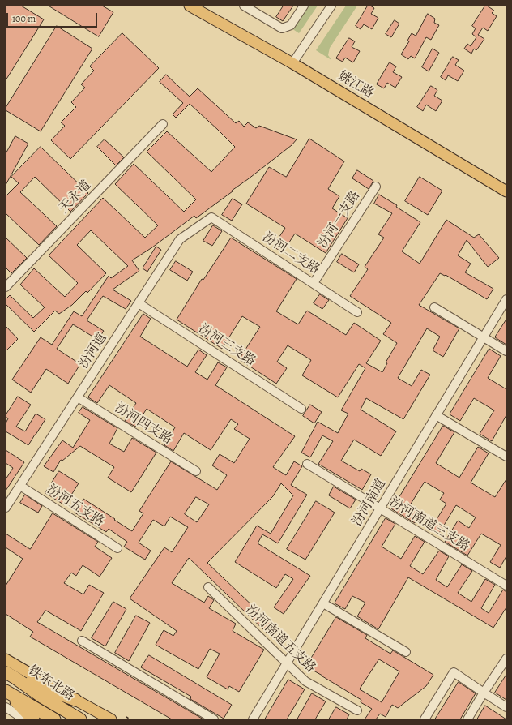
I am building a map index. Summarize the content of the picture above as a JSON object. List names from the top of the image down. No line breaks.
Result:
{"streets":{"highway":["铁东北路"],"main road":["姚江路"],"street":["天永道","汾河一支路","汾河二支路","汾河三支路","汾河道","汾河四支路","汾河南道","汾河五支路","汾河南道三支路","汾河南道五支路"]},"crossings":[["汾河一支路","汾河二支路"],["汾河二支路","汾河道"],["汾河三支路","汾河道"],["汾河道","汾河四支路"],["汾河道","汾河五支路"],["汾河南道","汾河南道三支路"],["汾河南道","汾河南道五支路"]],"scale_bar":"100 m"}
